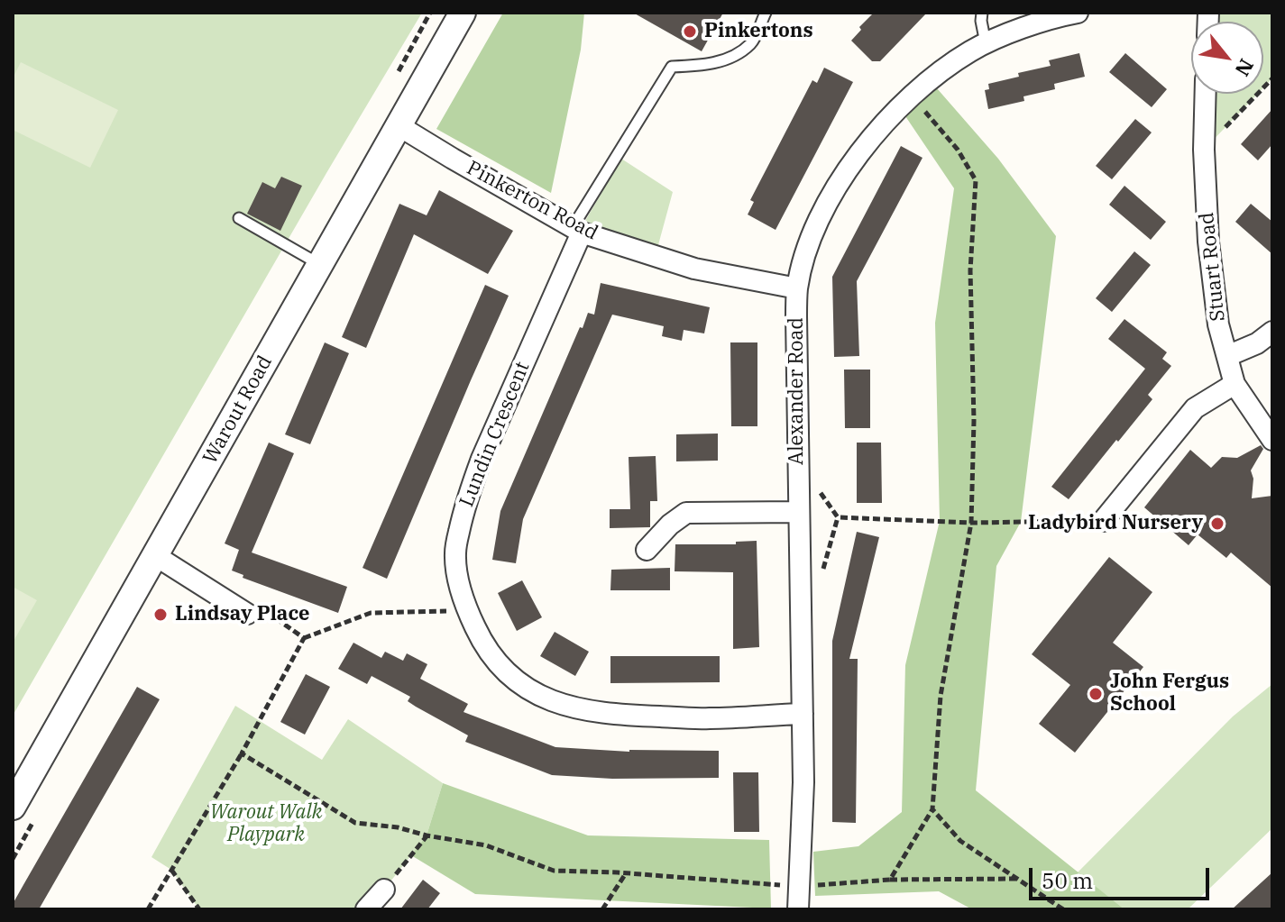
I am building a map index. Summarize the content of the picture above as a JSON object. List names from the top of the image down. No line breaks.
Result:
{"streets":{"street":["Pinkerton Road","Stuart Road","Alexander Road","Warout Road","Lundin Crescent"]},"crossings":[["Pinkerton Road","Alexander Road"],["Pinkerton Road","Warout Road"],["Pinkerton Road","Lundin Crescent"],["Alexander Road","Lundin Crescent"]],"parks":["Warout Walk Playpark"],"places":["Pinkertons","Ladybird Nursery","Lindsay Place","John Fergus School"],"scale_bar":"50 m","north":"bottom right"}
